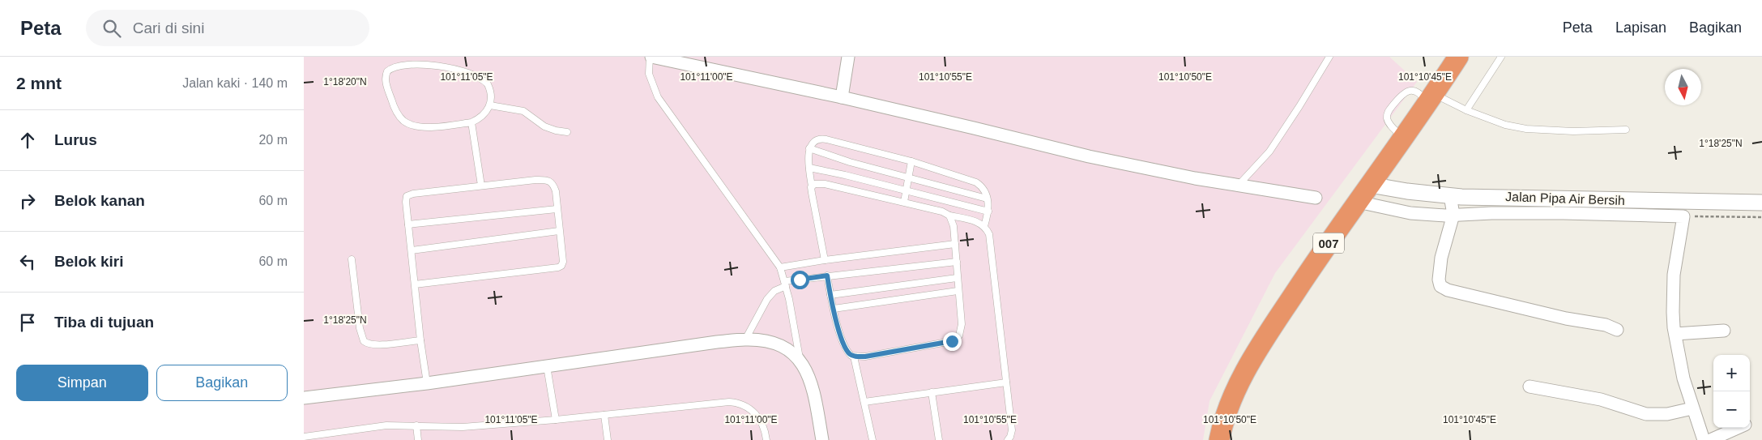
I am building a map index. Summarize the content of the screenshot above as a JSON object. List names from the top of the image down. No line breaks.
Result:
{"streets":{"highway":["007"],"street":["Jalan Pipa Air Bersih"]},"crossings":[["Jalan Pipa Air Bersih","007"]],"north":"bottom","page":{"header":"Peta","search":"Cari di sini","nav":["Peta","Lapisan","Bagikan"],"heading":["2 mnt","Jalan kaki · 140 m"],"list":[["Lurus","20 m"],["Belok kanan","60 m"],["Belok kiri","60 m"],"Tiba di tujuan"],"buttons":["Simpan","Bagikan"],"map_buttons":["+","−"]},"coordinates":["101°11'05\"E","101°11'00\"E","101°10'55\"E","101°10'50\"E","101°10'45\"E","1°18'20\"N","1°18'25\"N"]}
